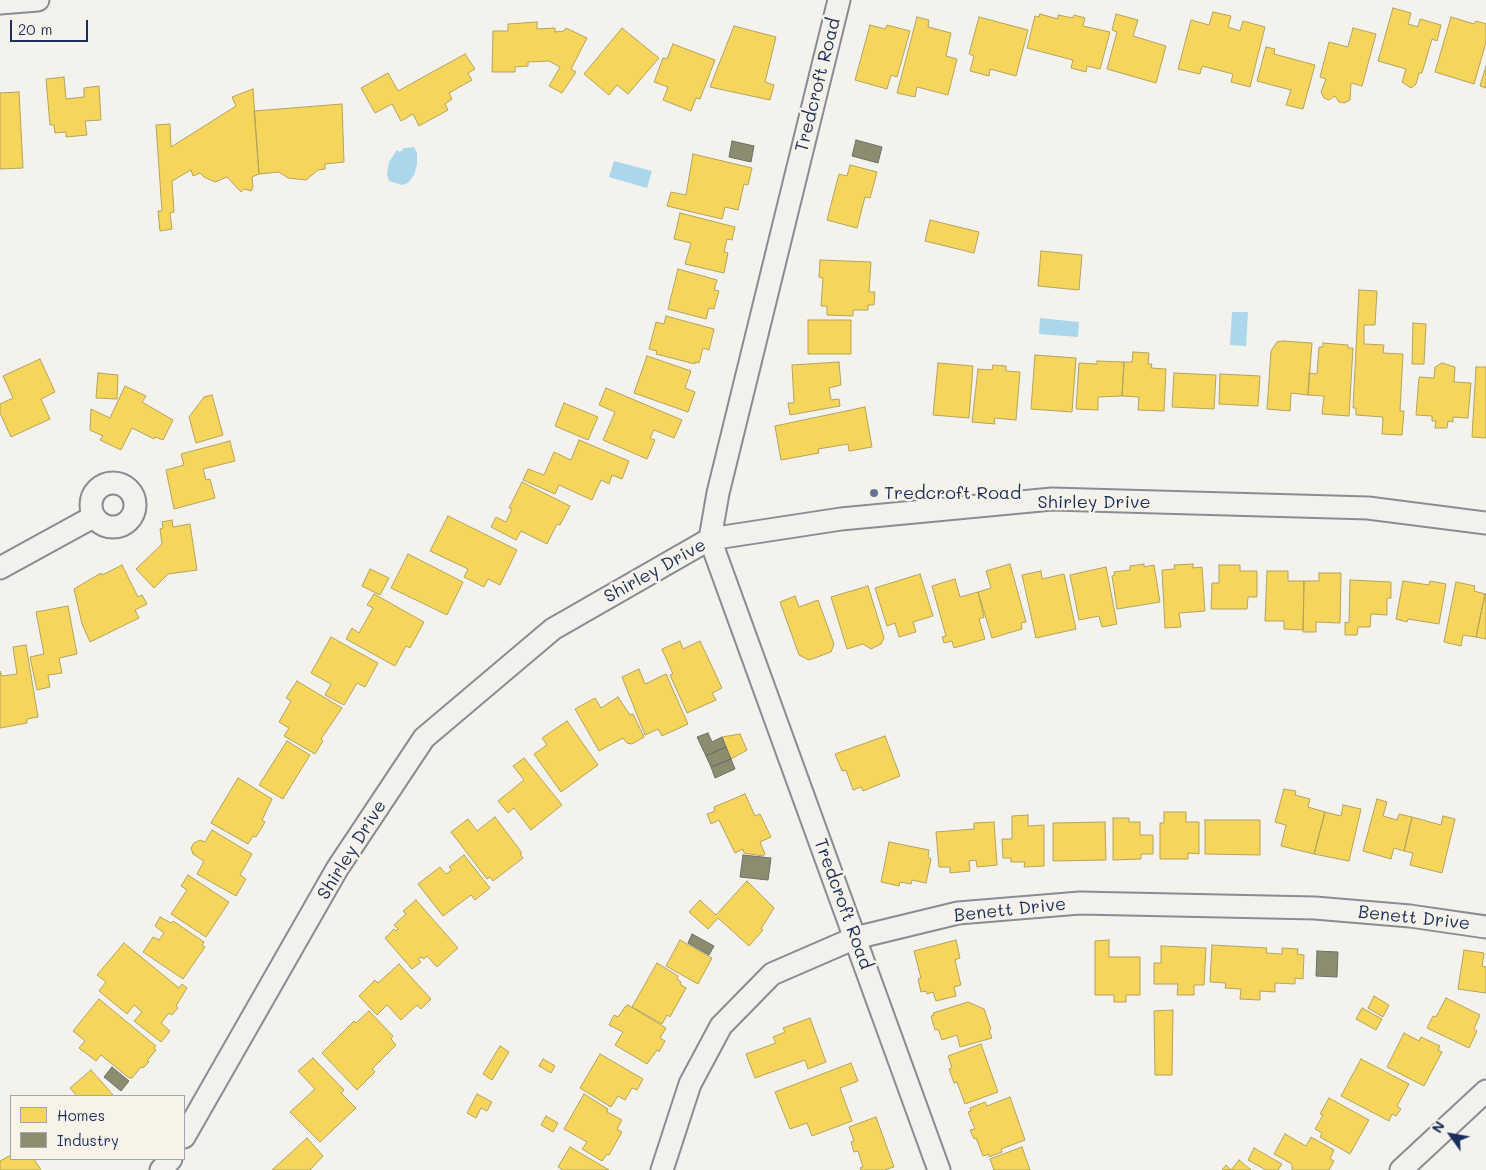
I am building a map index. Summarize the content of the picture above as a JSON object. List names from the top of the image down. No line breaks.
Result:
{"streets":{"street":["Tredcroft Road","Shirley Drive","Benett Drive"]},"crossings":[["Tredcroft Road","Shirley Drive"],["Tredcroft Road","Benett Drive"]],"places":["Tredcroft Road"],"legend":["Homes","Industry"],"scale_bar":"20 m","north":"top left"}
